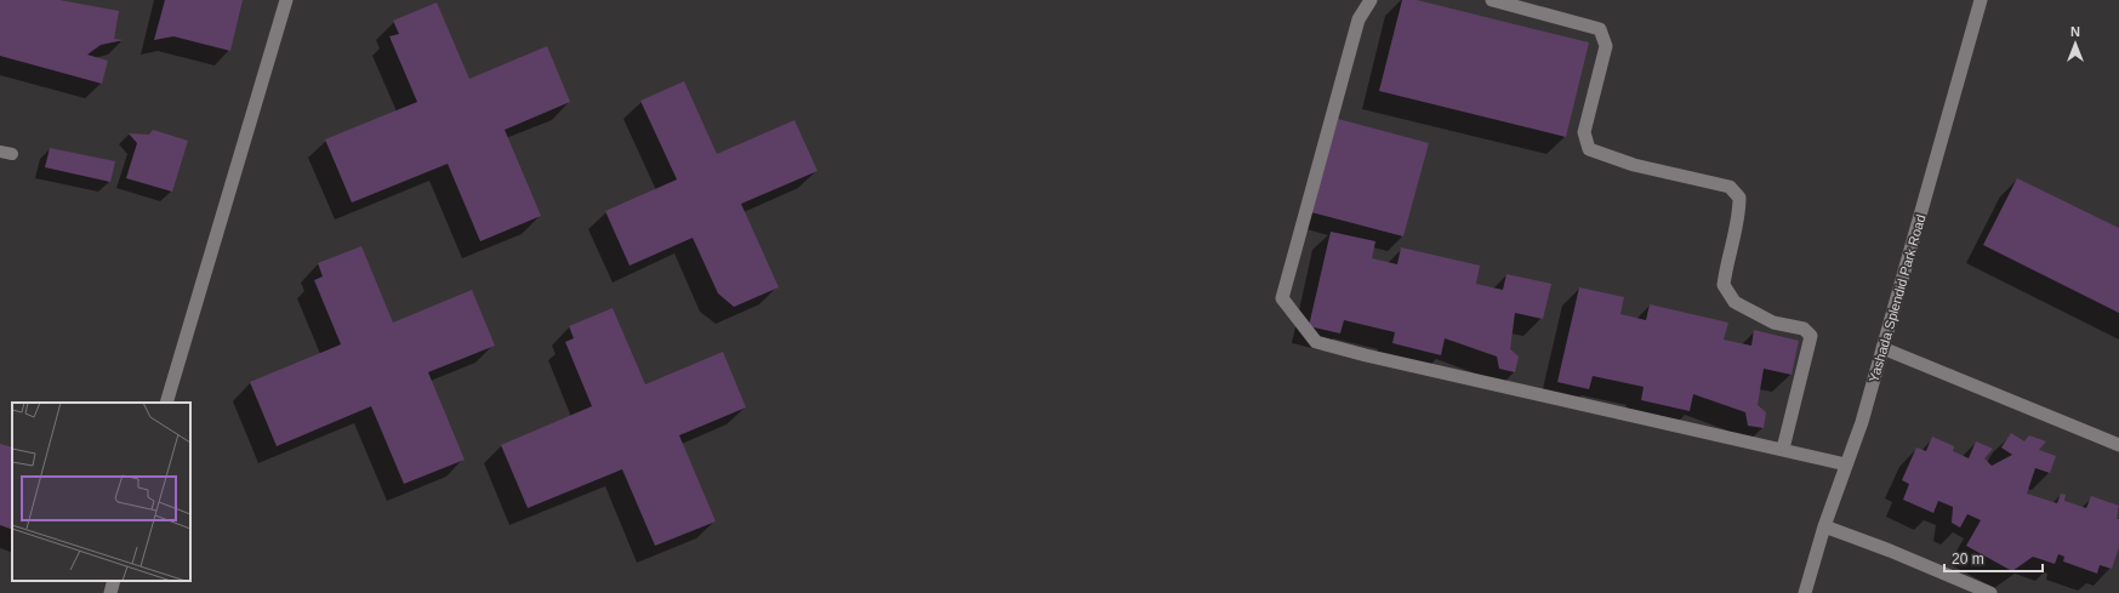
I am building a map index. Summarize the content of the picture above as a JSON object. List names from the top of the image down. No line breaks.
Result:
{"streets":{"street":["Yashada Splendid Park Road"]},"scale_bar":"20 m","north":"top"}
